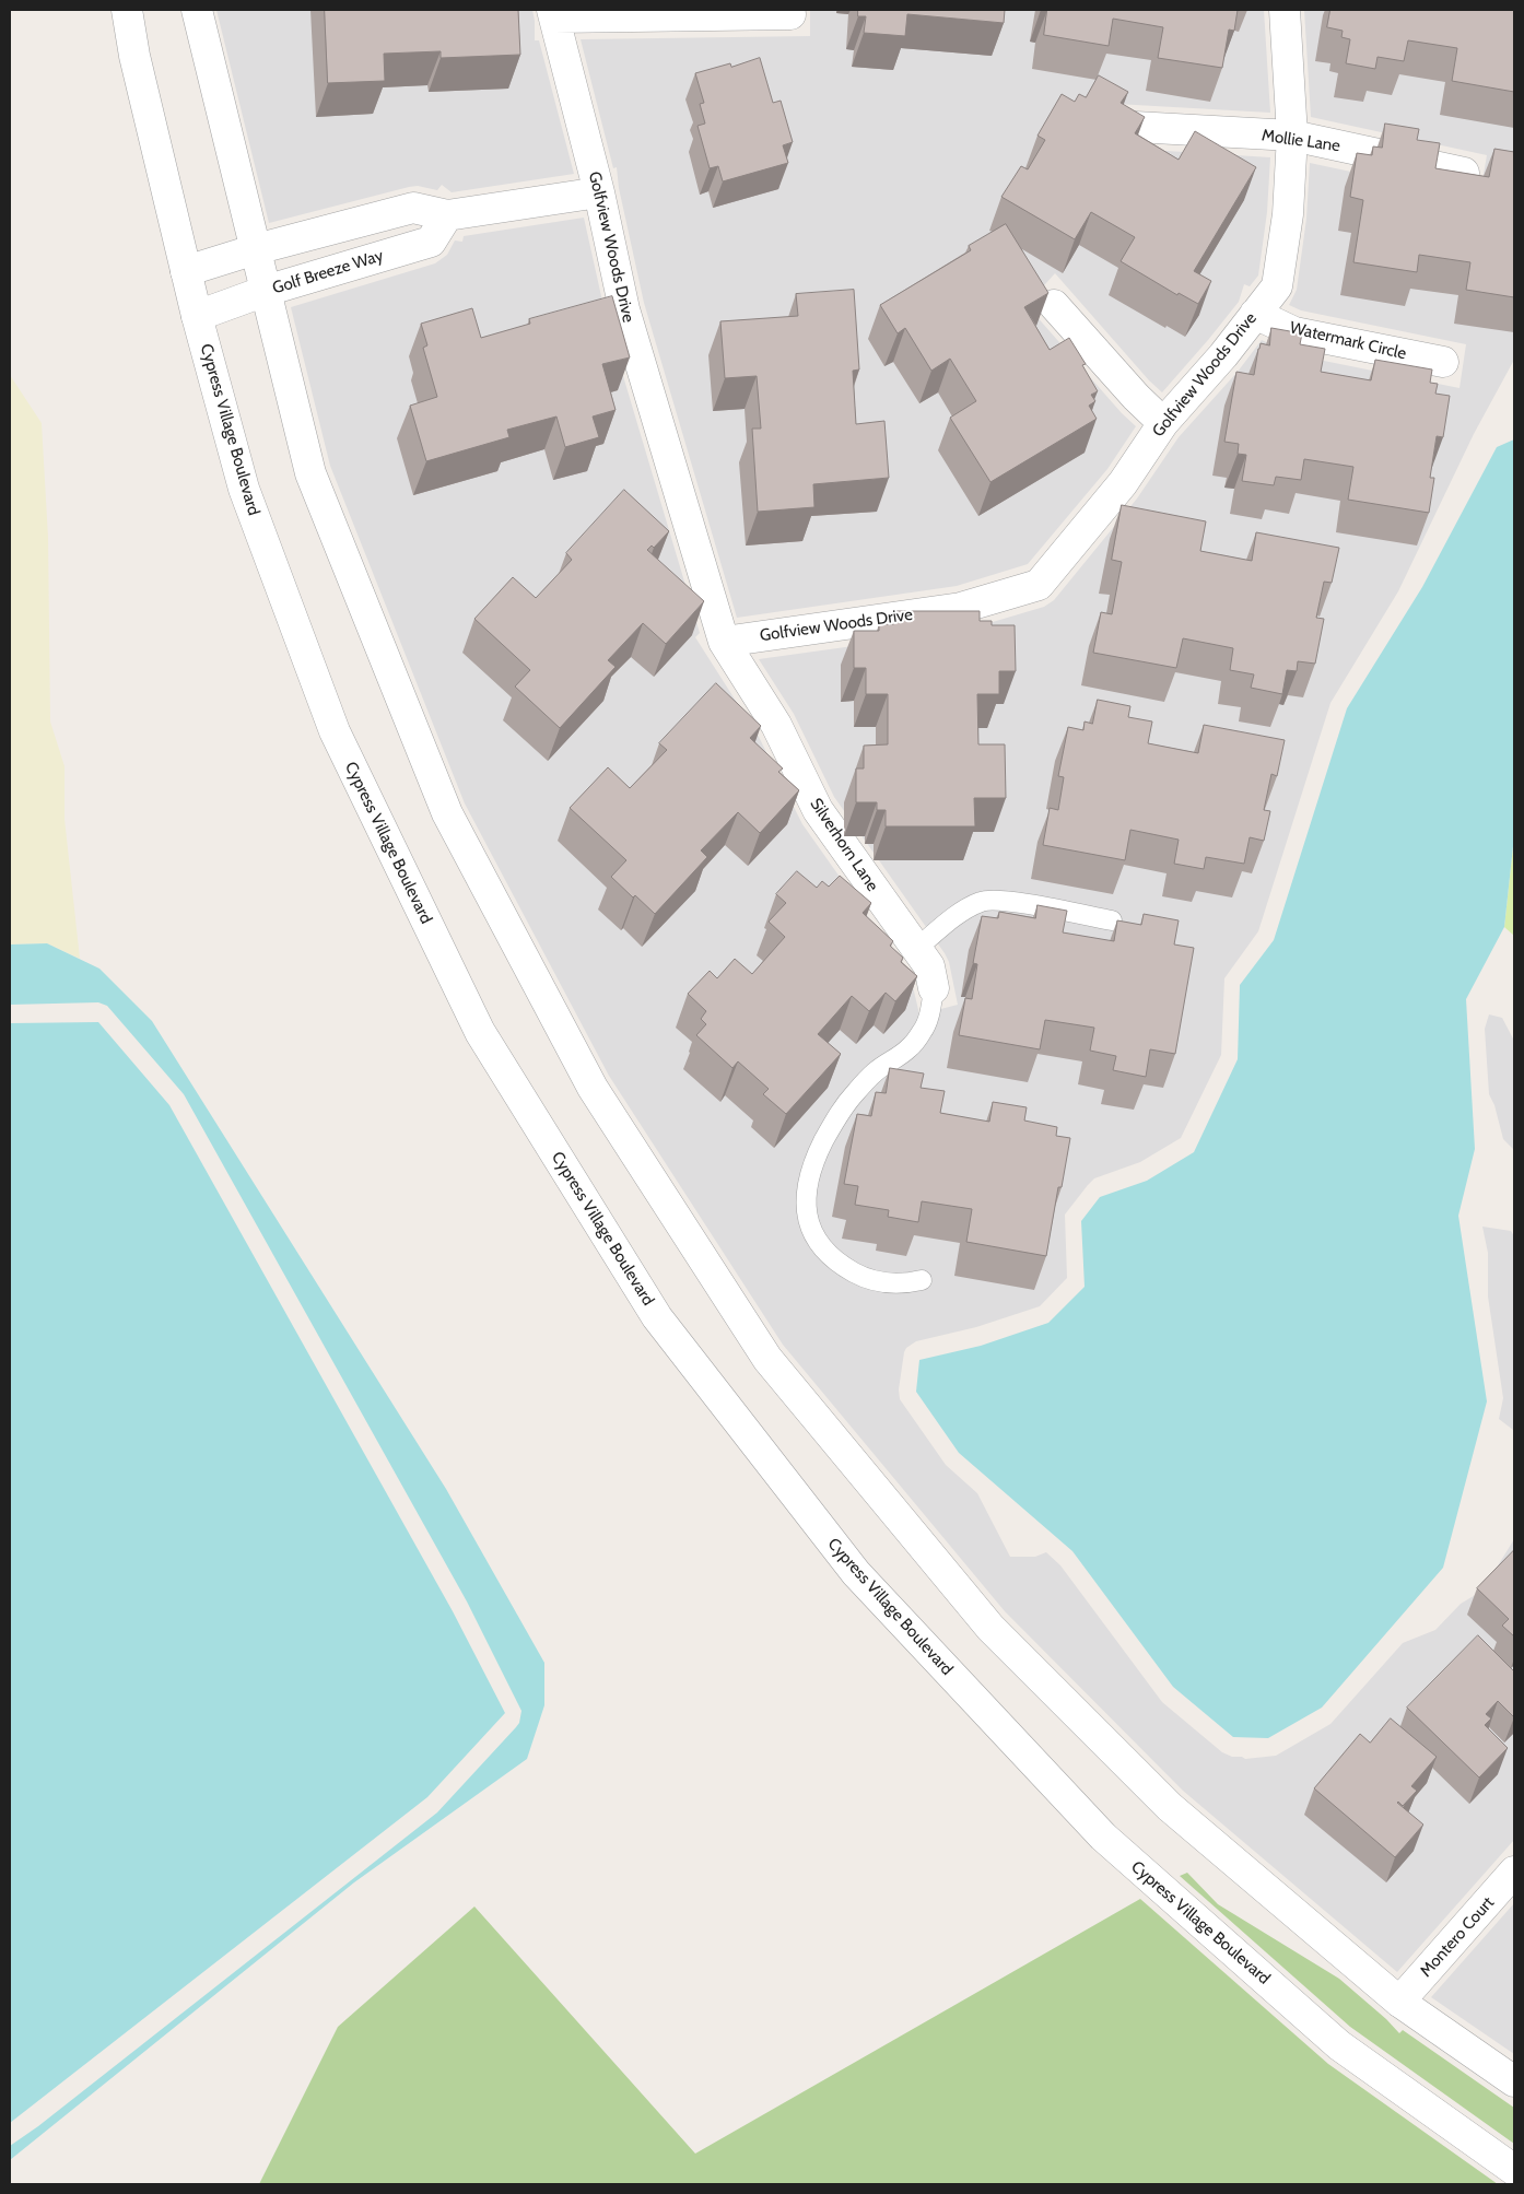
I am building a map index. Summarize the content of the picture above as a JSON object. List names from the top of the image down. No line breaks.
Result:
{"streets":{"street":["Mollie Lane","Golfview Woods Drive","Golf Breeze Way","Watermark Circle","Cypress Village Boulevard","Silverhorn Lane","Montero Court"]},"crossings":[["Mollie Lane","Golfview Woods Drive"],["Golfview Woods Drive","Watermark Circle"],["Golfview Woods Drive","Silverhorn Lane"],["Golf Breeze Way","Cypress Village Boulevard"]]}
